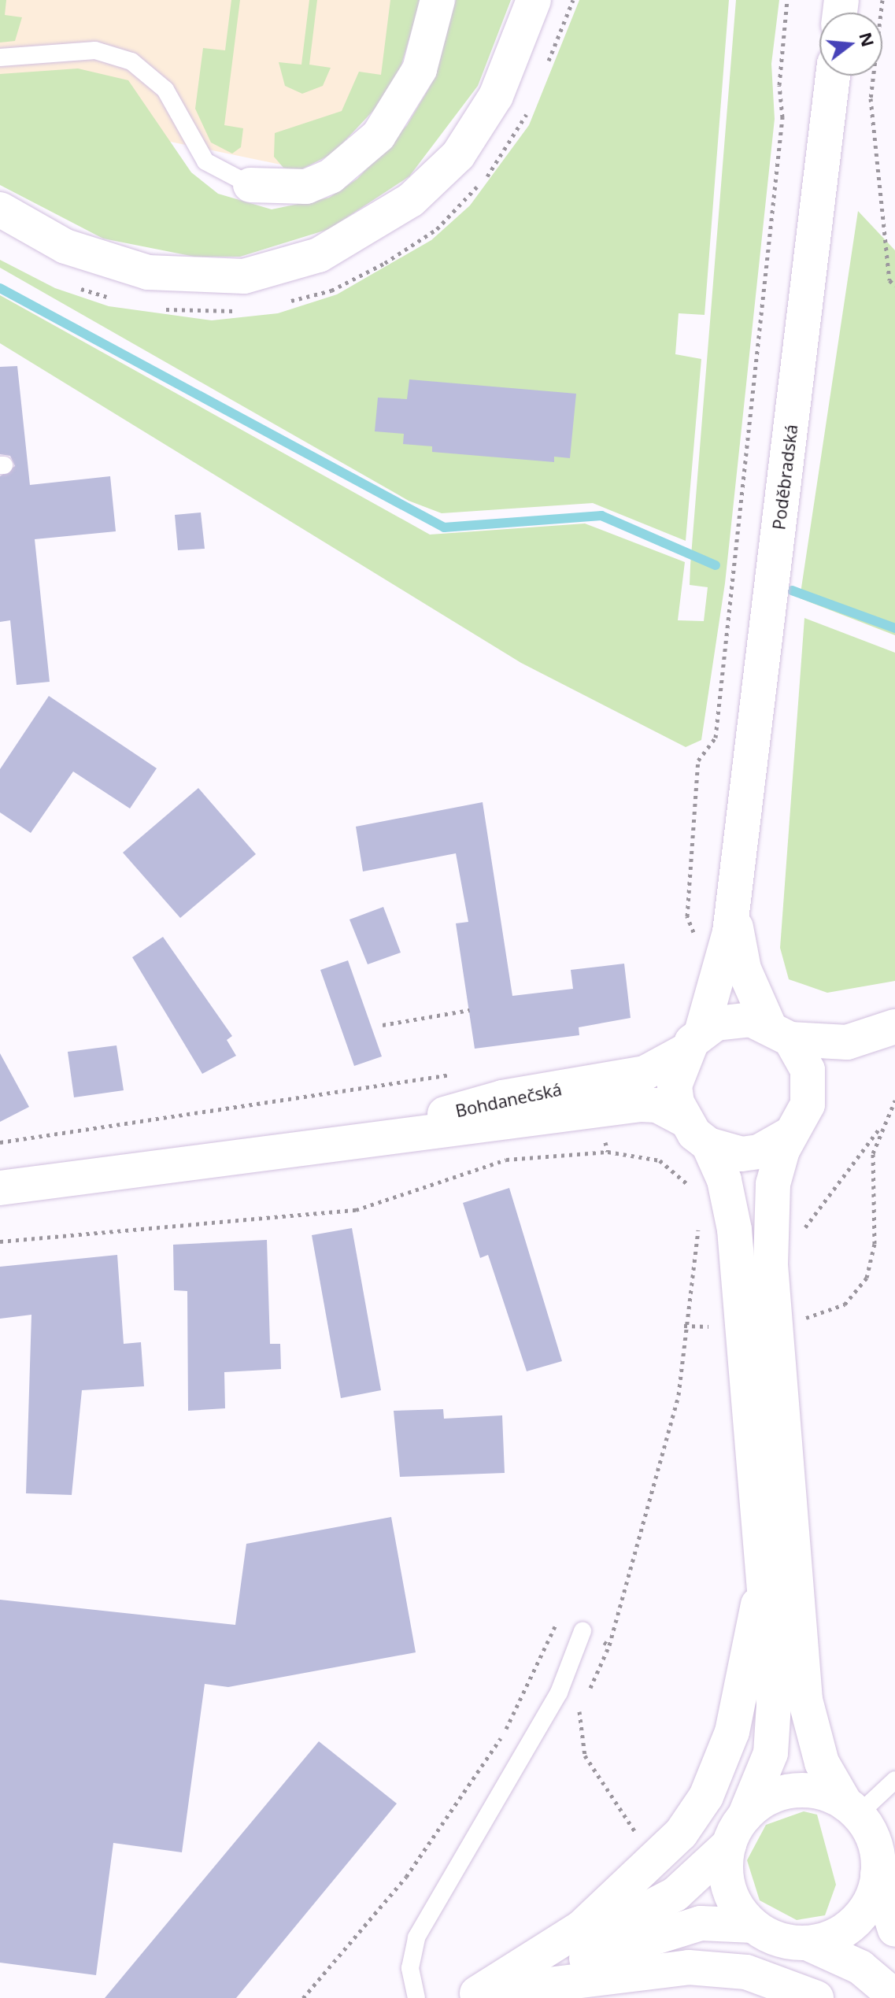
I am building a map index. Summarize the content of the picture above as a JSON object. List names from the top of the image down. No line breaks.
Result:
{"streets":{"street":["Poděbradská","Bohdanečská"]},"crossings":[["Poděbradská","Bohdanečská"]],"north":"right"}
